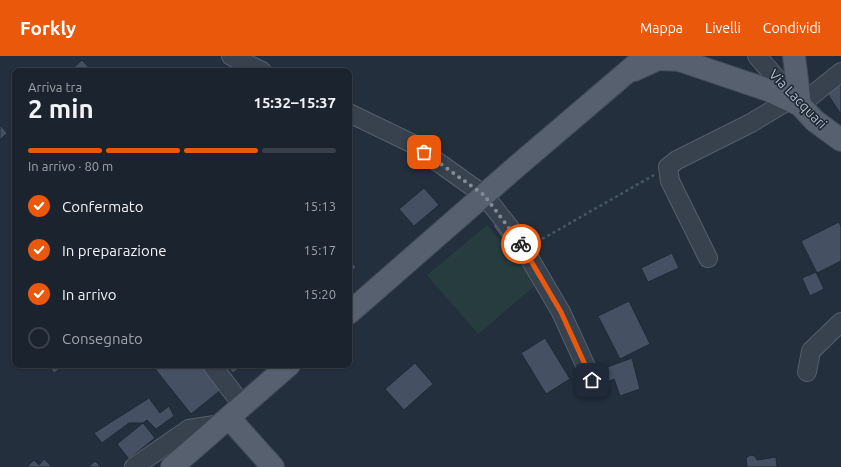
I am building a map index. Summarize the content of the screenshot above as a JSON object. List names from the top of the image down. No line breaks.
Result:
{"streets":{"main road":["Via Lacquari"]},"page":{"header":"Forkly","nav":["Mappa","Livelli","Condividi"],"heading":["2 min","Arriva tra","15:32–15:37"],"bar":"In arrivo · 80 m","list":[["Confermato","15:13"],["In preparazione","15:17"],["In arrivo","15:20"],"Consegnato"]}}
